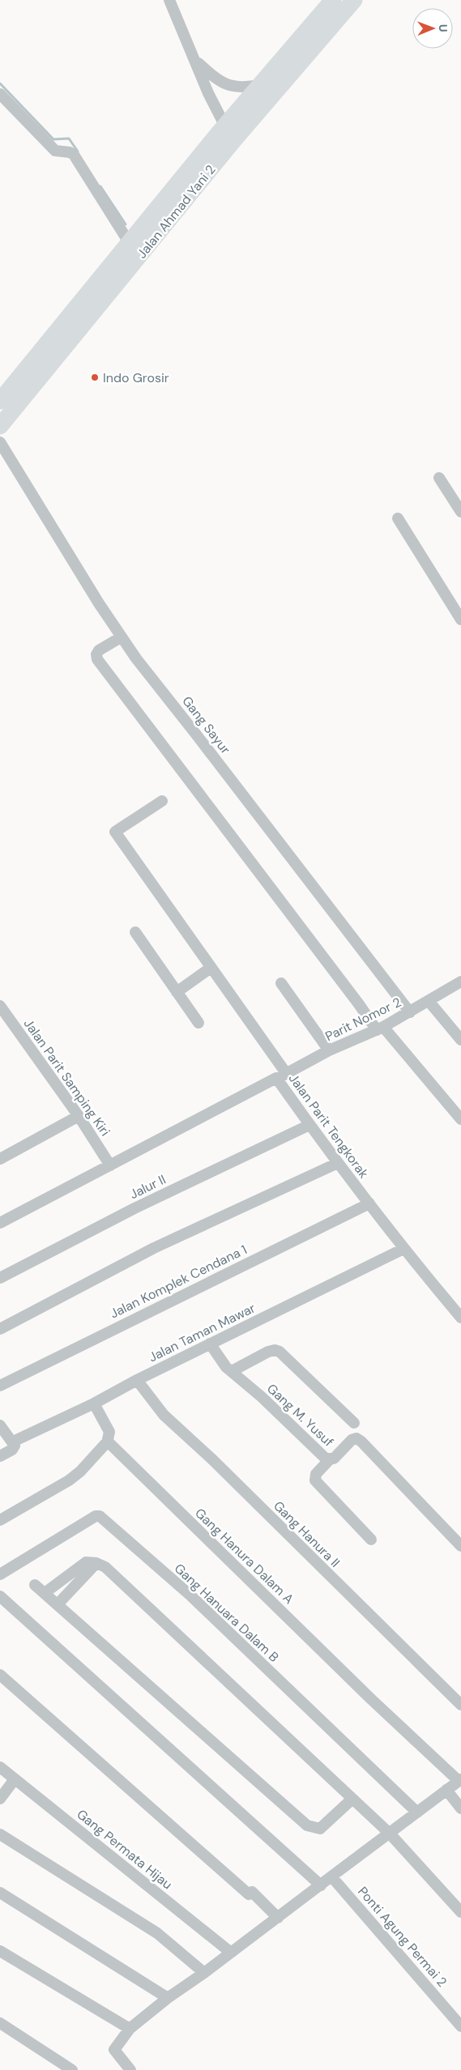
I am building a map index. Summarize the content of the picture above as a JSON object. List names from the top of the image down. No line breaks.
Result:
{"streets":{"highway":["Jalan Ahmad Yani 2"],"street":["Gang Sayur","Parit Nomor 2","Jalan Parit Samping Kiri","Jalan Parit Tengkorak","Jalur II","Jalan Komplek Cendana 1","Jalan Taman Mawar","Gang M. Yusuf","Gang Hanura II","Gang Hanura Dalam A","Gang Hanuara Dalam B","Gang Permata Hijau","Ponti Agung Permai 2"]},"crossings":[["Gang Sayur","Parit Nomor 2"],["Parit Nomor 2","Jalan Parit Tengkorak"],["Jalan Parit Samping Kiri","Jalan Parit Tengkorak"],["Jalan Parit Tengkorak","Jalur II"],["Jalan Parit Tengkorak","Jalan Komplek Cendana 1"],["Jalan Parit Tengkorak","Jalan Taman Mawar"],["Jalan Taman Mawar","Gang M. Yusuf"],["Jalan Taman Mawar","Gang Hanura II"]],"places":["Indo Grosir"],"north":"right"}
